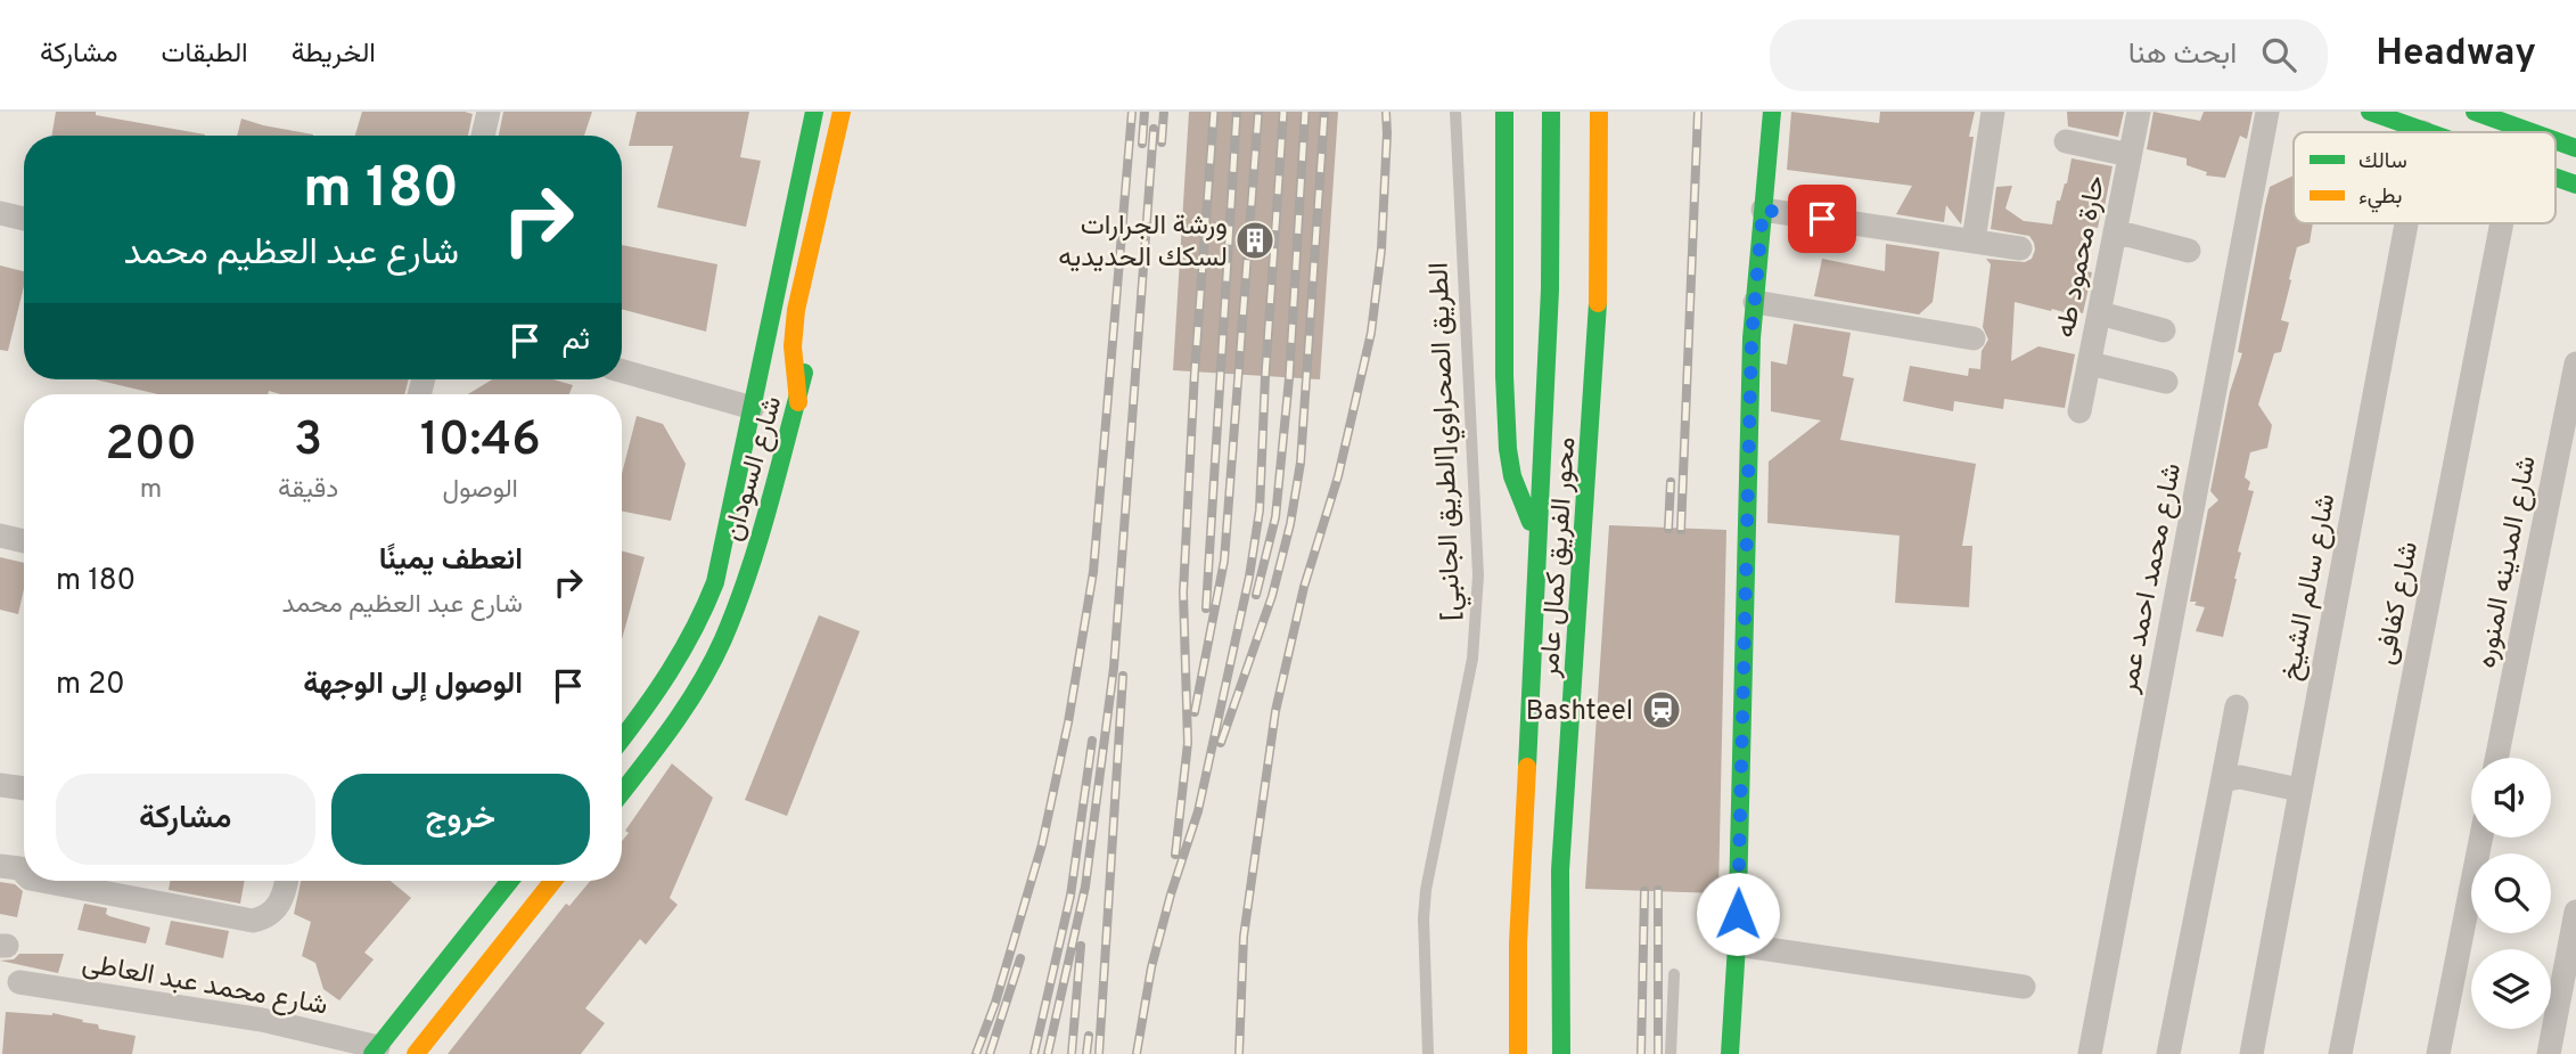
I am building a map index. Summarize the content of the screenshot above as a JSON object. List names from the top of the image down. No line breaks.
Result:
{"streets":{"main road":["شارع السودان","محور الفريق كمال عامر"],"street":["حارة محمود طه","شارع المدينه المنوره","شارع محمد احمد عمر","شارع سالم الشيخ","شارع كفافى","شارع محمد عبد العاطى"],"lane":["الطريق الصحراوي[الطريق الجانبي]"]},"places":{"building":["ورشة الجرارات لسكك الحديديه"],"station":["Bashteel"]},"legend":["سالك","بطيء"],"page":{"header":"Headway","search":"ابحث هنا","nav":["الخريطة","الطبقات","مشاركة"],"turn":["180 m","شارع عبد العظيم محمد"],"then":"ثم","eta":["10:46","الوصول","3","دقيقة","200","m"],"list":[{"name":"انعطف يمينًا","note":"شارع عبد العظيم محمد","value":"180 m"},{"name":"الوصول إلى الوجهة","value":"20 m"}],"buttons":["خروج","مشاركة"]}}
